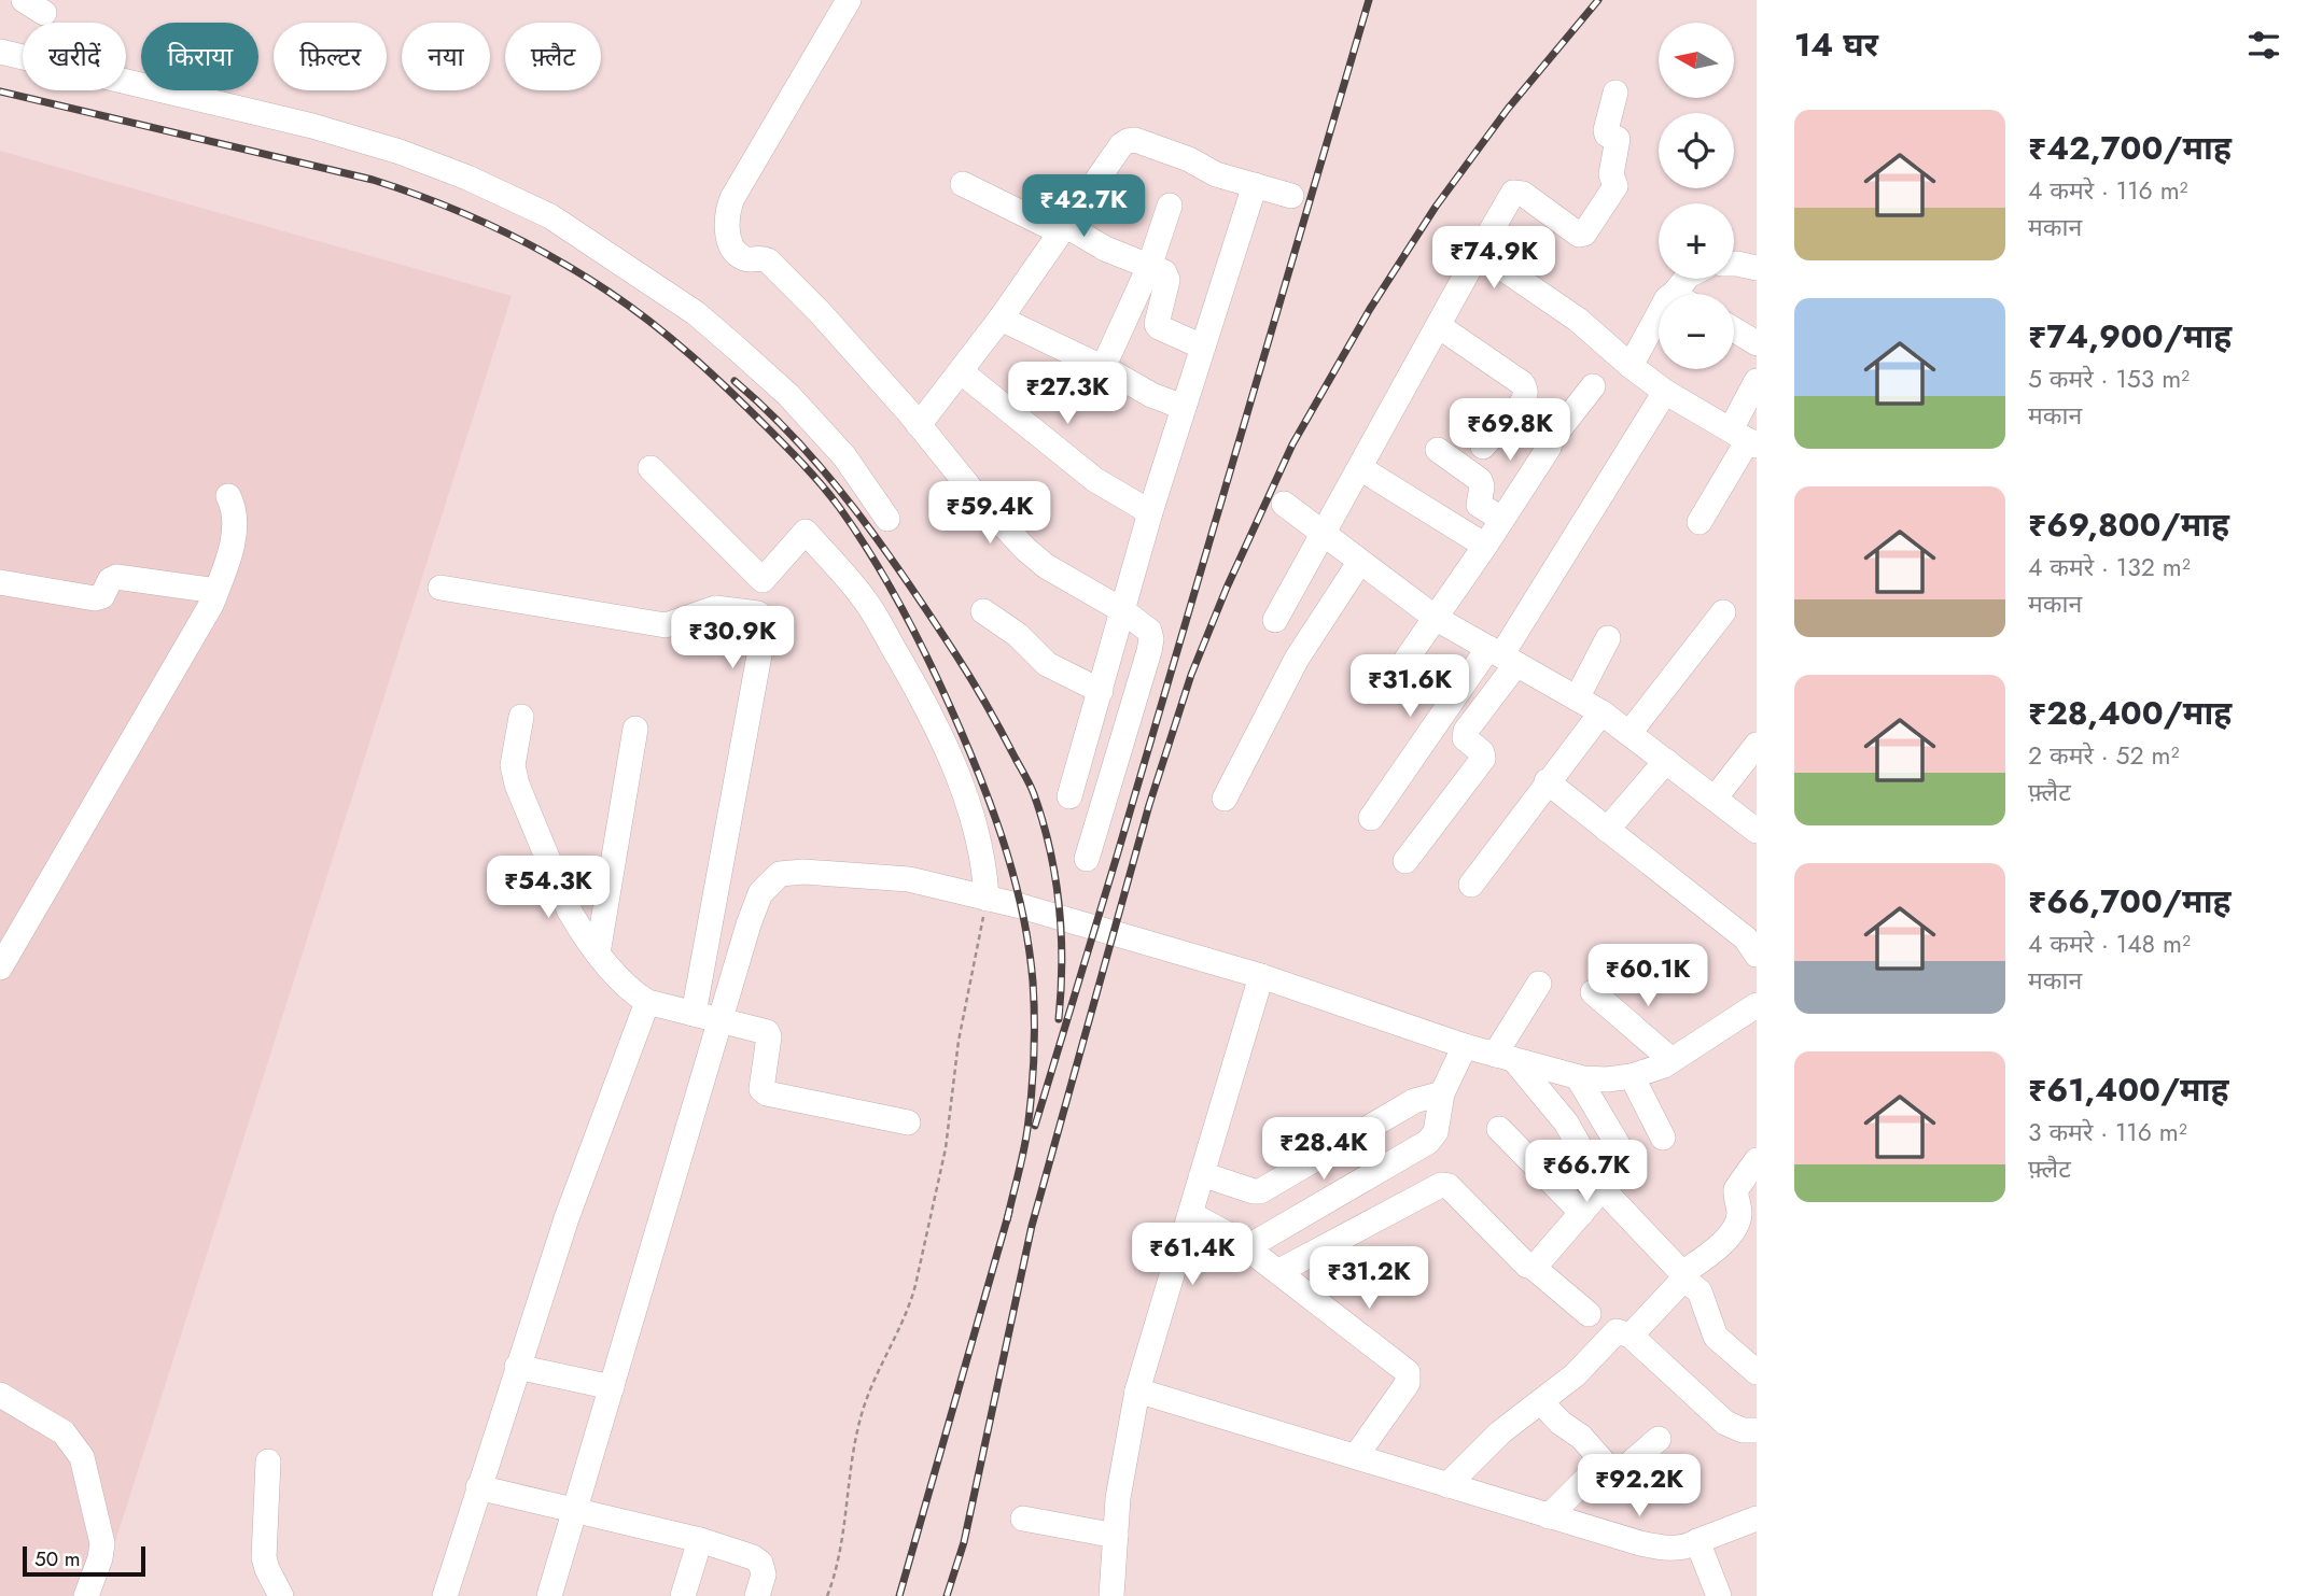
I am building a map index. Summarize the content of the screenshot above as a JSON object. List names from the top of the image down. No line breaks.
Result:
{"scale_bar":"50 m","north":"left","page":{"heading":"14 घर","map_buttons":["+","−"],"chip":["खरीदें","किराया","फ़िल्टर","नया","फ़्लैट"],"list":[{"name":"₹42,700/माह","note":"4 कमरे · 116 m² · मकान"},{"name":"₹74,900/माह","note":"5 कमरे · 153 m² · मकान"},{"name":"₹69,800/माह","note":"4 कमरे · 132 m² · मकान"},{"name":"₹28,400/माह","note":"2 कमरे · 52 m² · फ़्लैट"},{"name":"₹66,700/माह","note":"4 कमरे · 148 m² · मकान"},{"name":"₹61,400/माह","note":"3 कमरे · 116 m² · फ़्लैट"}],"price":["₹42.7K","₹74.9K","₹27.3K","₹69.8K","₹59.4K","₹30.9K","₹31.6K","₹54.3K","₹60.1K","₹28.4K","₹66.7K","₹61.4K","₹31.2K","₹92.2K"],"scale":"50 m"}}
